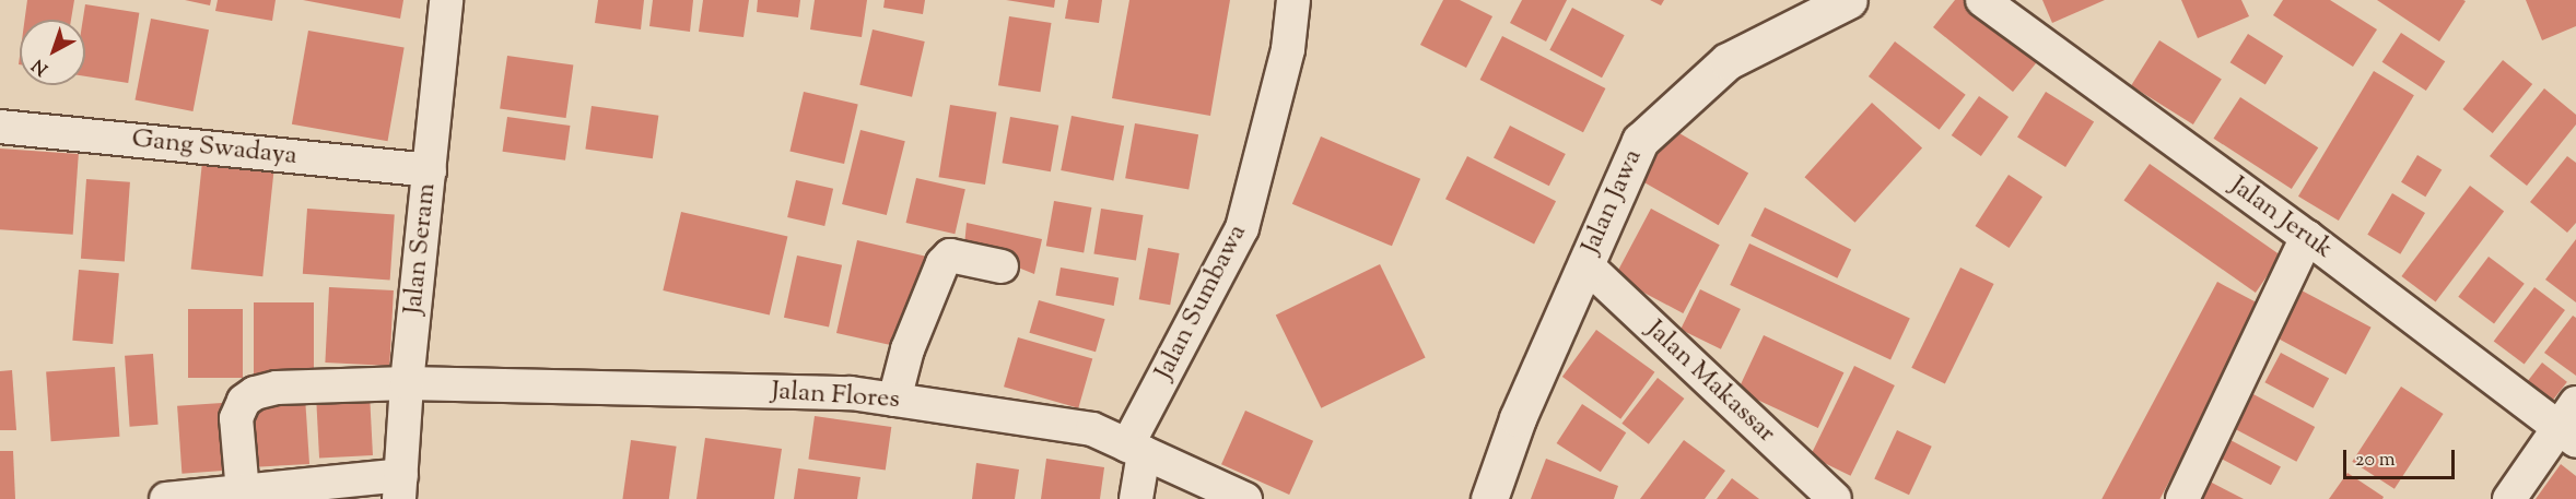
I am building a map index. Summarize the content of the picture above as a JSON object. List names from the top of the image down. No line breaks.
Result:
{"streets":{"street":["Gang Swadaya","Jalan Jawa","Jalan Jeruk","Jalan Seram","Jalan Sumbawa","Jalan Makassar","Jalan Flores"]},"crossings":[["Gang Swadaya","Jalan Seram"],["Jalan Jawa","Jalan Makassar"],["Jalan Seram","Jalan Flores"],["Jalan Sumbawa","Jalan Flores"]],"scale_bar":"20 m","north":"bottom left"}
